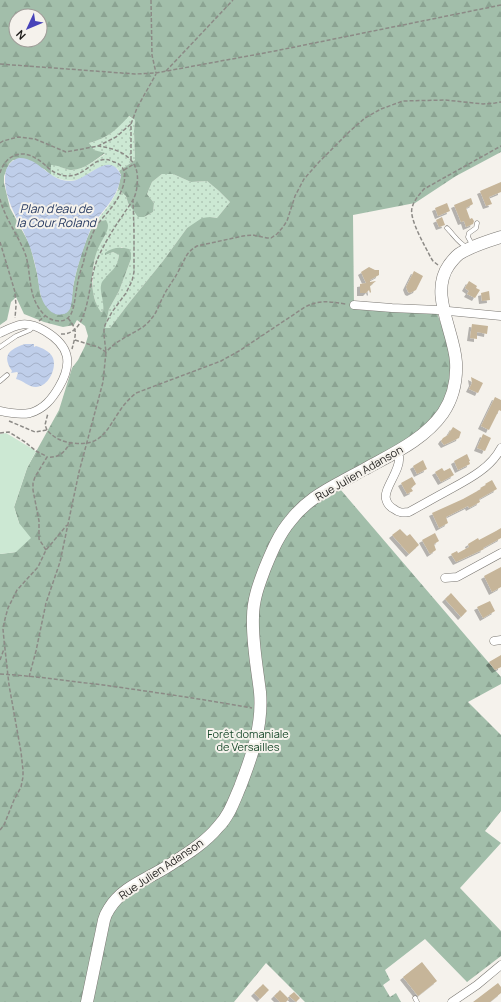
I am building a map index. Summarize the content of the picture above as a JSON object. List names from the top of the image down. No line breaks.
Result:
{"streets":{"main road":["Rue Julien Adanson"]},"water":["Plan d'eau de la Cour Roland"],"parks":["Forêt domaniale de Versailles"],"north":"bottom left"}
